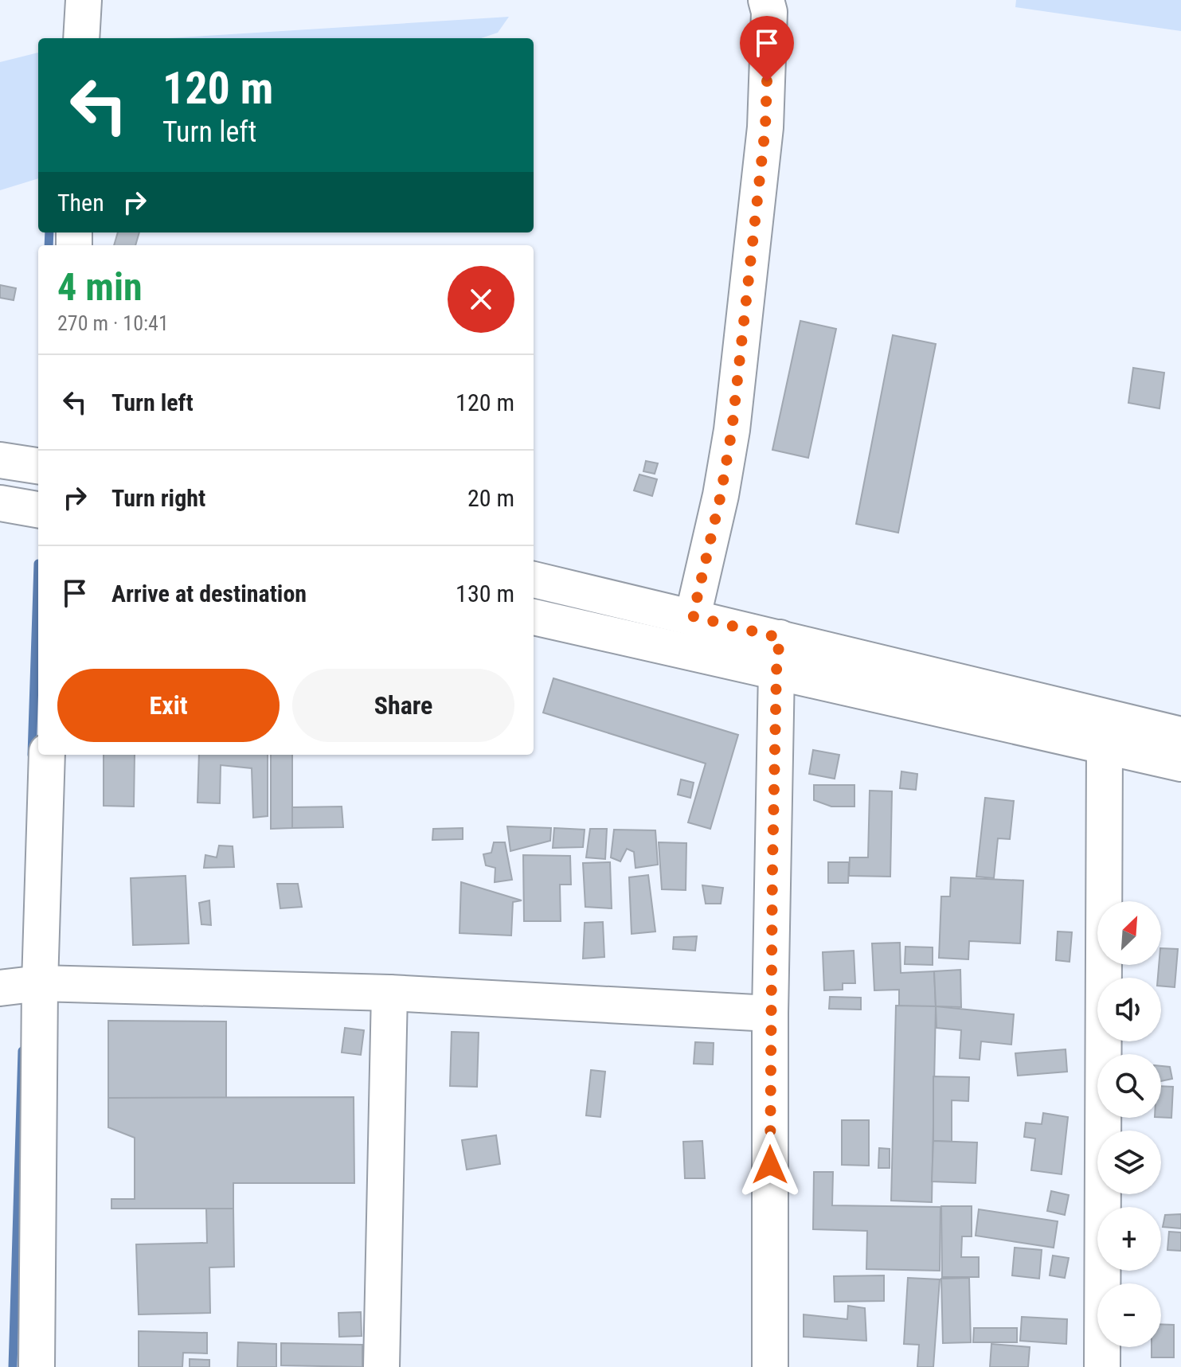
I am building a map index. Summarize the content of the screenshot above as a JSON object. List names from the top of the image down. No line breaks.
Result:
{"north":"top right","page":{"turn":["120 m","Turn left"],"then":"Then","heading":["4 min","270 m · 10:41"],"list":[{"name":"Turn left","value":"120 m"},{"name":"Turn right","value":"20 m"},{"name":"Arrive at destination","value":"130 m"}],"buttons":["Exit","Share"],"map_buttons":["+","−"]}}
